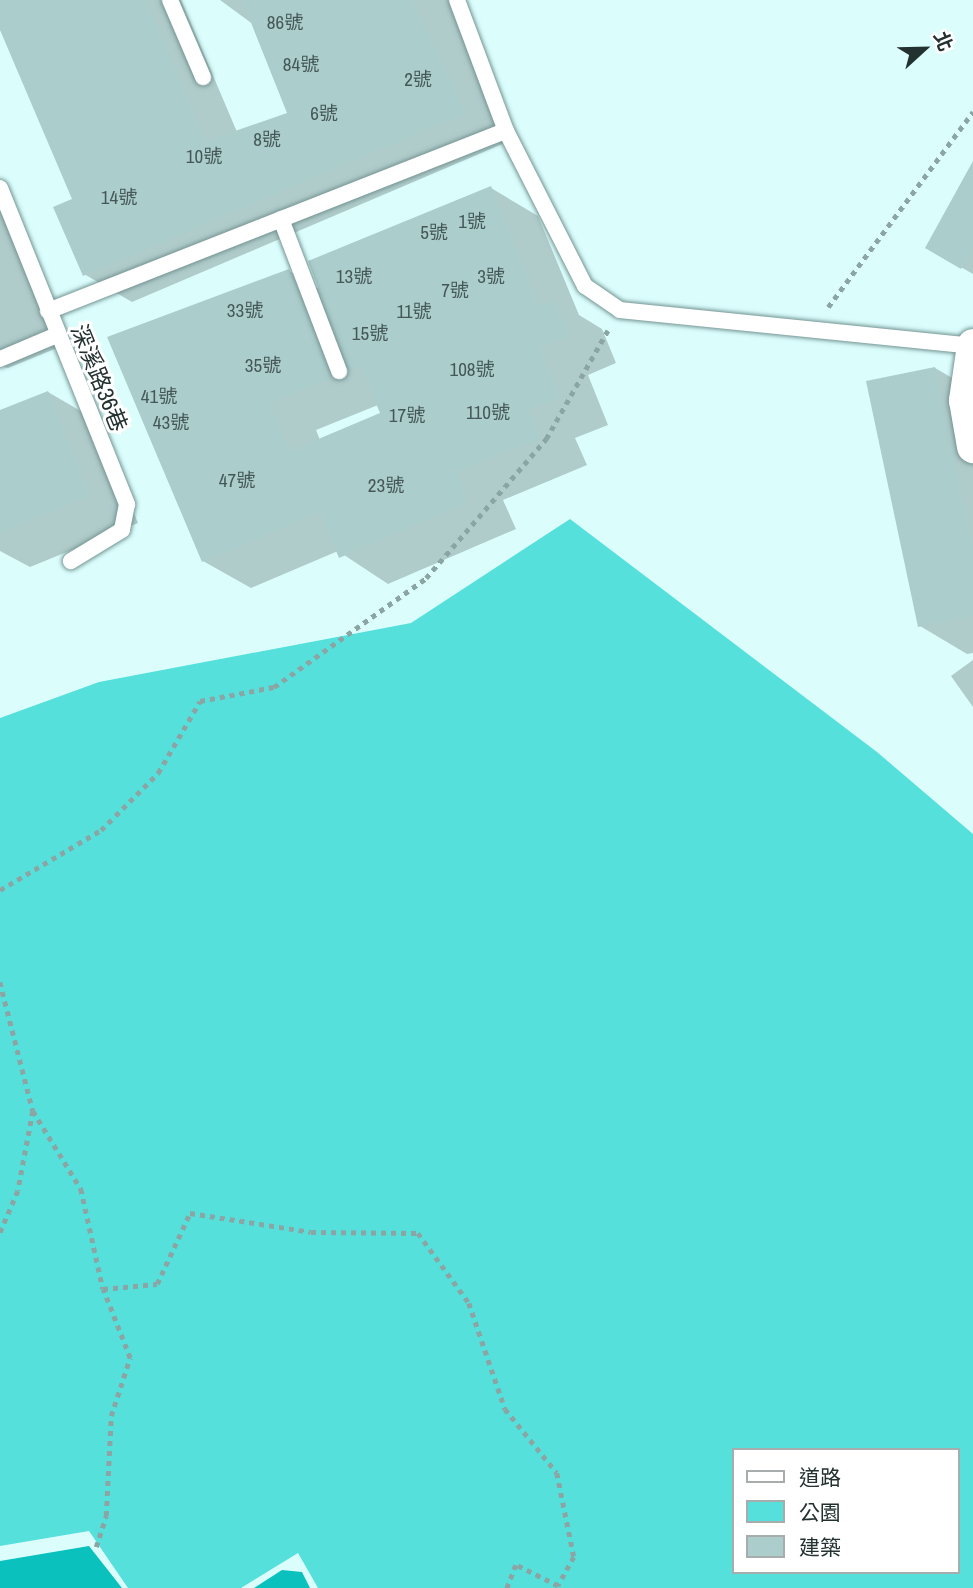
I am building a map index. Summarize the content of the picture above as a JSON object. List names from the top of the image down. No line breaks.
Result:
{"streets":{"lane":["深溪路36巷"]},"house_numbers":["86號","84號","2號","6號","8號","10號","14號","1號","5號","13號","3號","7號","33號","11號","15號","35號","108號","41號","110號","17號","43號","47號","23號"],"legend":["道路","公園","建築"],"north":"right"}
